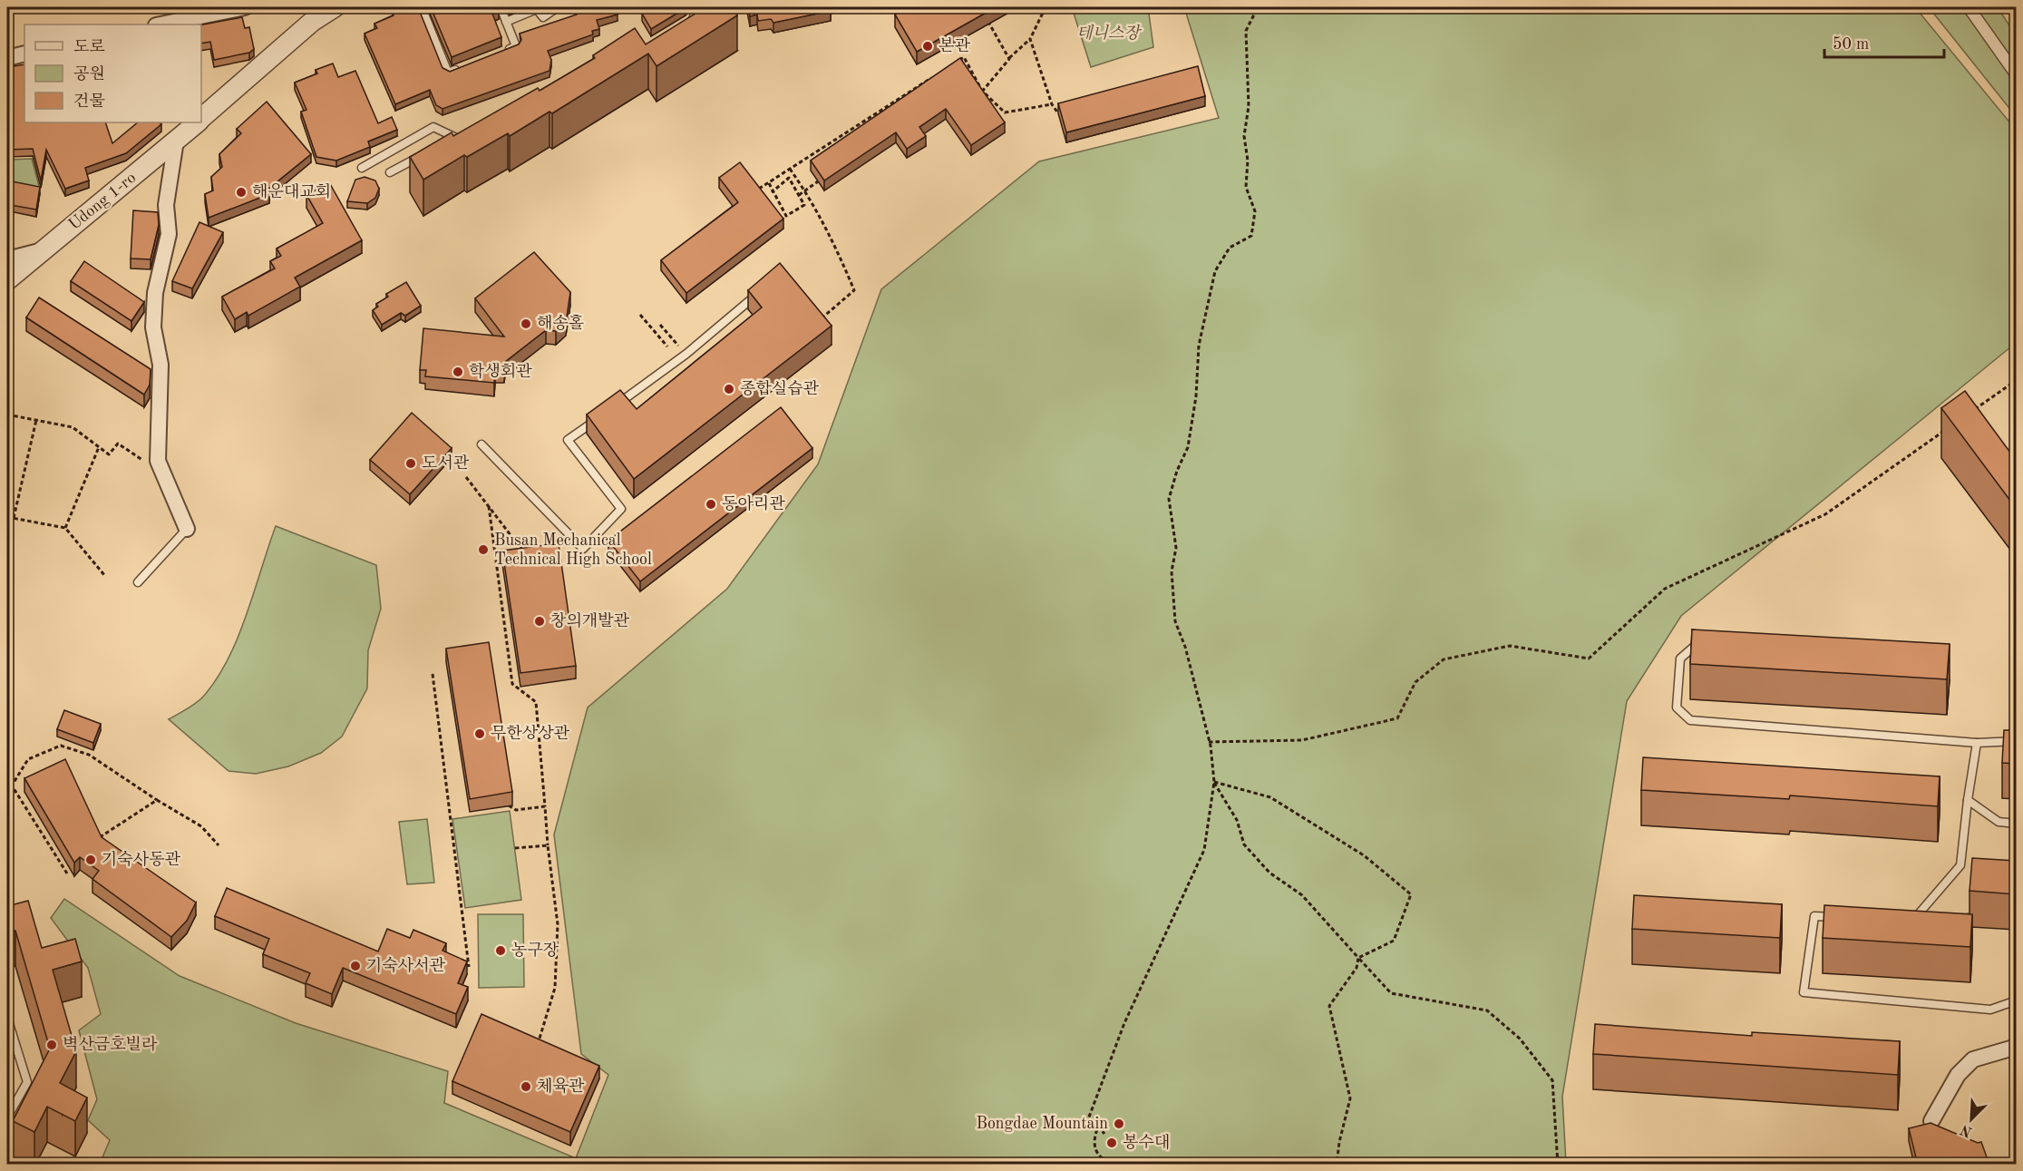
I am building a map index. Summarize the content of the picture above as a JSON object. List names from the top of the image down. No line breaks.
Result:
{"streets":{"street":["Udong 1-ro"]},"parks":["테니스장"],"places":["본관","해운대교회","해송홀","학생회관","종합실습관","도서관","동아리관","Busan Mechanical Technical High School","창의개발관","무한상상관","기숙사동관","농구장","기숙사서관","벽산금호빌라","체육관","Bongdae Mountain","봉수대"],"legend":["도로","공원","건물"],"scale_bar":"50 m","north":"bottom left"}
